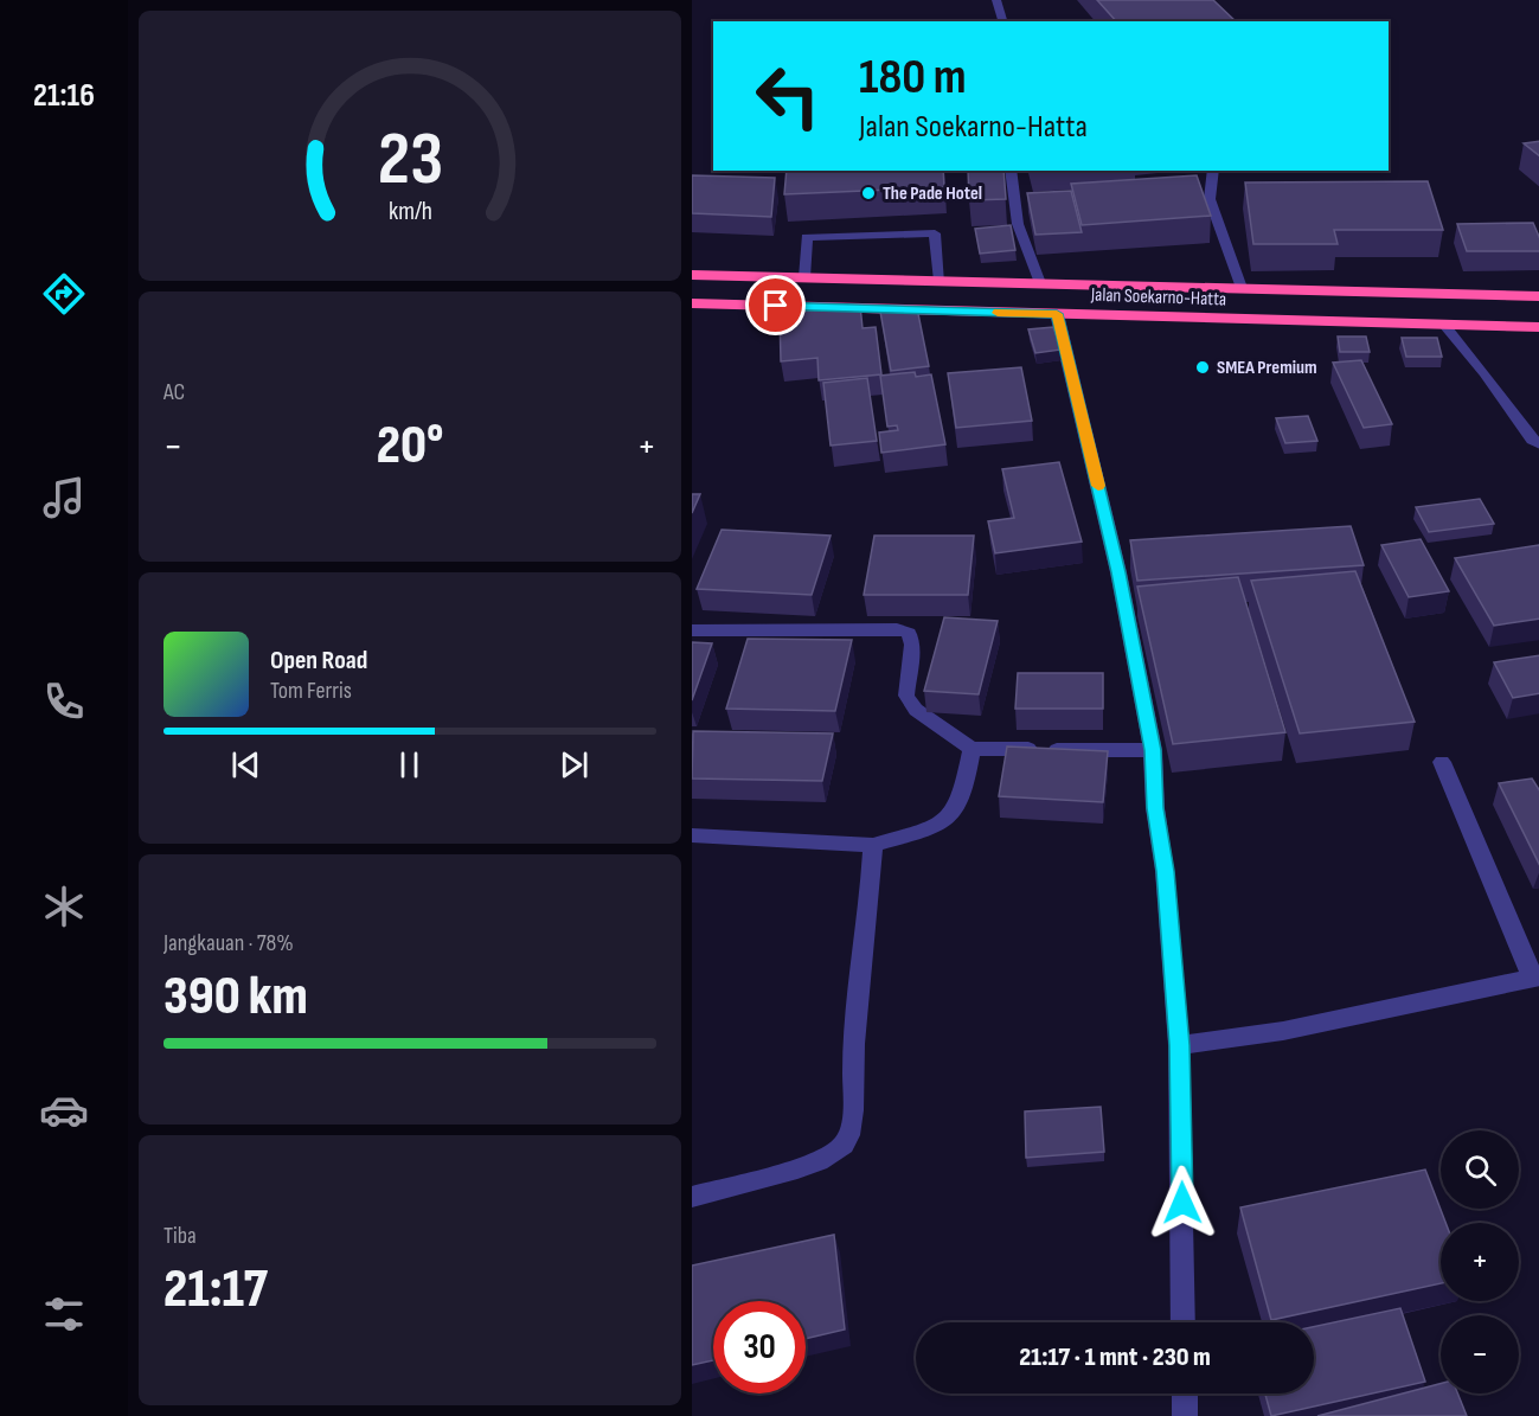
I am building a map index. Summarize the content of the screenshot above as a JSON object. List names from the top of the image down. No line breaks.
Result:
{"streets":{"highway":["Jalan Soekarno-Hatta"]},"places":["The Pade Hotel","SMEA Premium"],"page":{"tabs":"21:16","turn":["180 m","Jalan Soekarno-Hatta"],"tile":["AC",["Jangkauan · 78%","390 km"],["Tiba","21:17"]],"heat":["−","20°","+"],"song":["Open Road","Tom Ferris"],"map_buttons":["+","−"],"limit":"30","trip":"21:17 · 1 mnt · 230 m","gauge":["23","km/h"]}}
